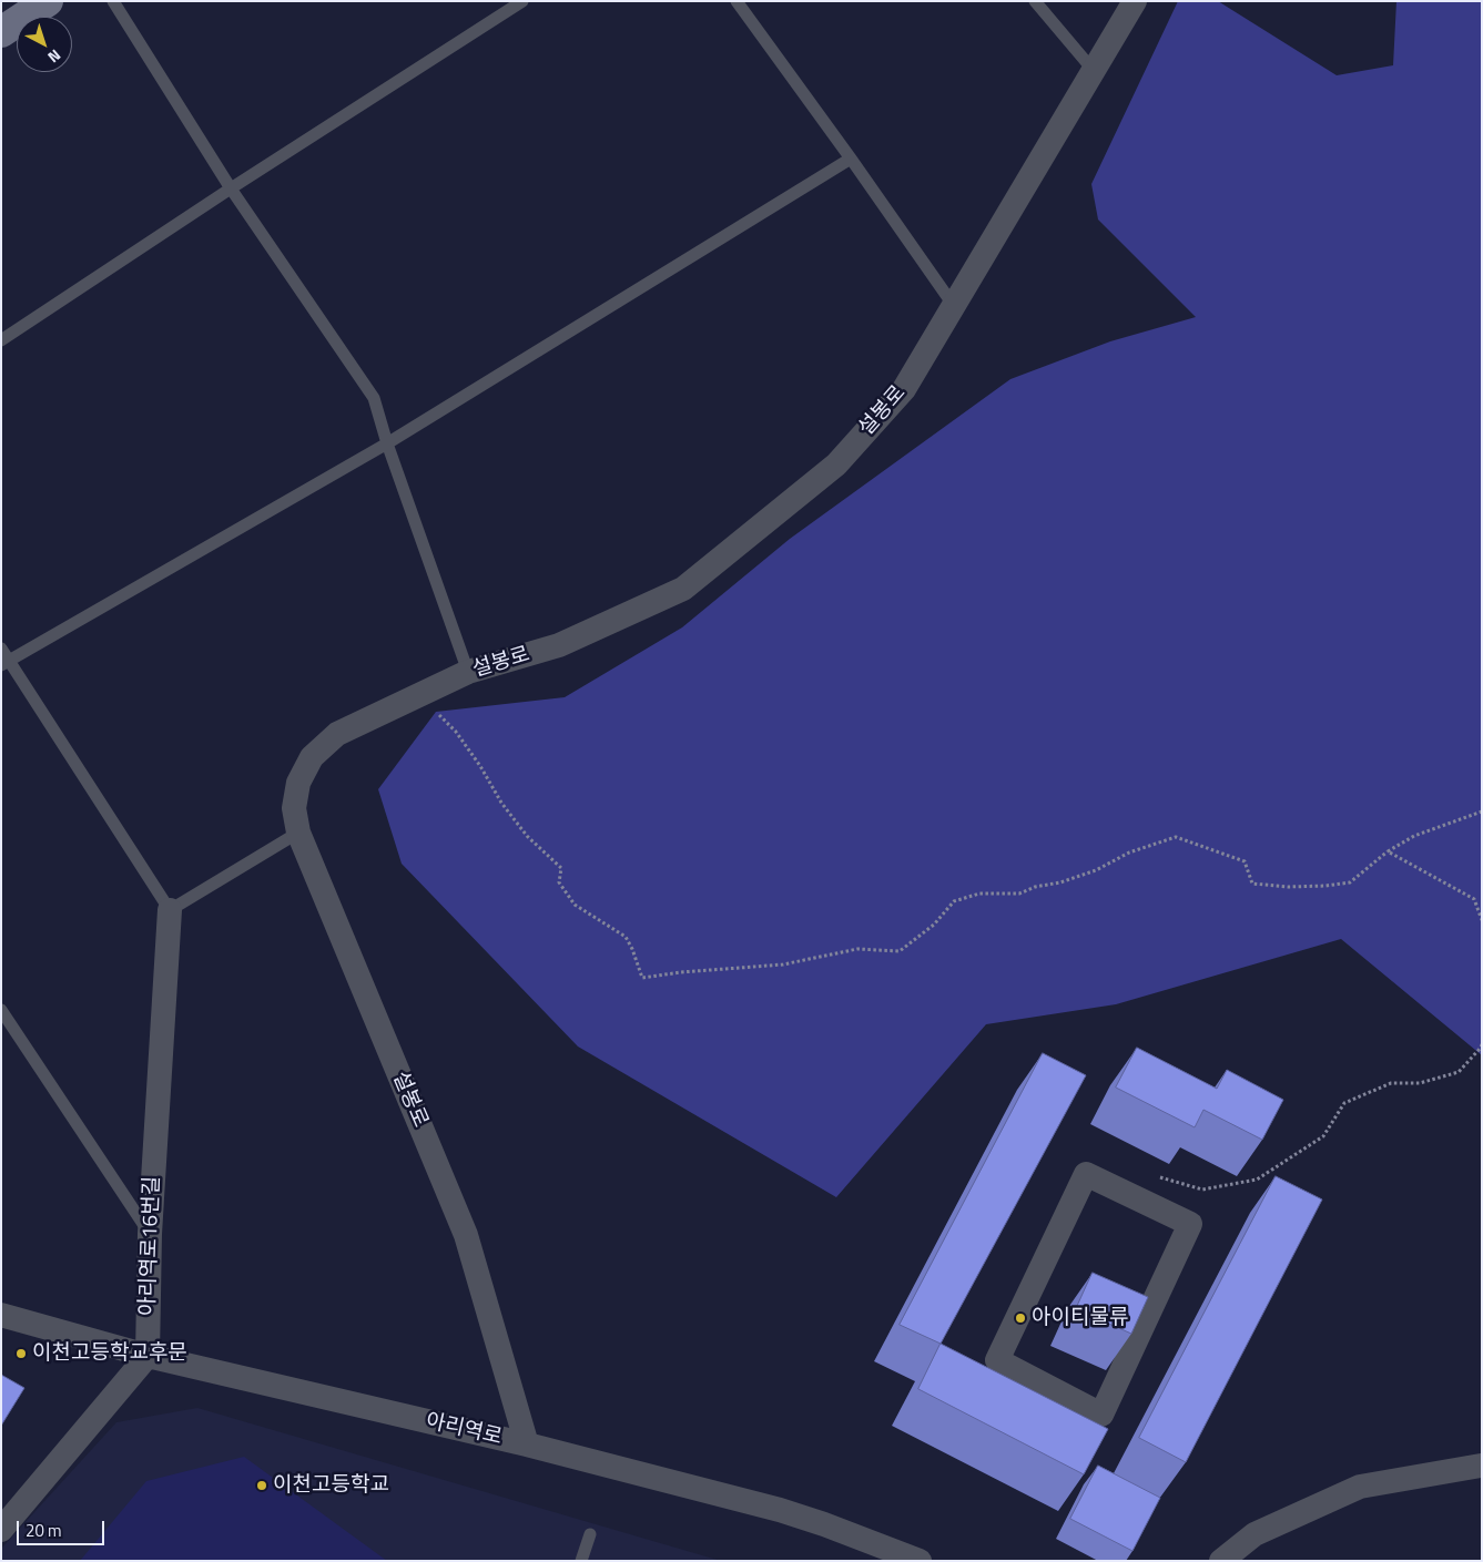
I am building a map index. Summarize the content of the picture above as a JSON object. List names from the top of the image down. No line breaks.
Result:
{"streets":{"street":["설봉로","아리역로16번길","아리역로"]},"crossings":[["설봉로","아리역로"],["아리역로16번길","아리역로"]],"places":["아이티물류","이천고등학교후문","이천고등학교"],"scale_bar":"20 m","north":"bottom right"}
